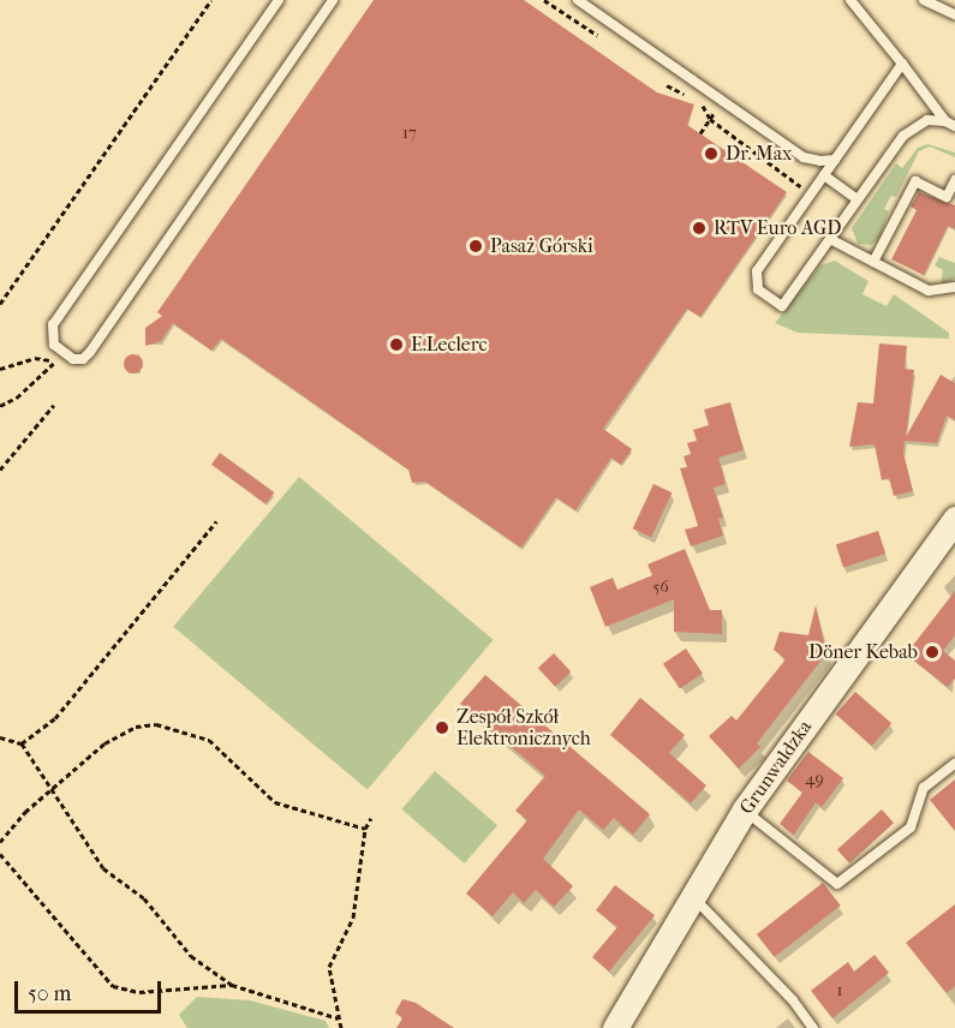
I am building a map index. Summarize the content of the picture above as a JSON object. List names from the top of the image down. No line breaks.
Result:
{"streets":{"street":["Grunwaldzka"]},"places":["Dr. Max","RTV Euro AGD","Pasaż Górski","E.Leclerc","Döner Kebab","Zespół Szkół Elektronicznych"],"house_numbers":["17","56","49","1"],"scale_bar":"50 m"}
